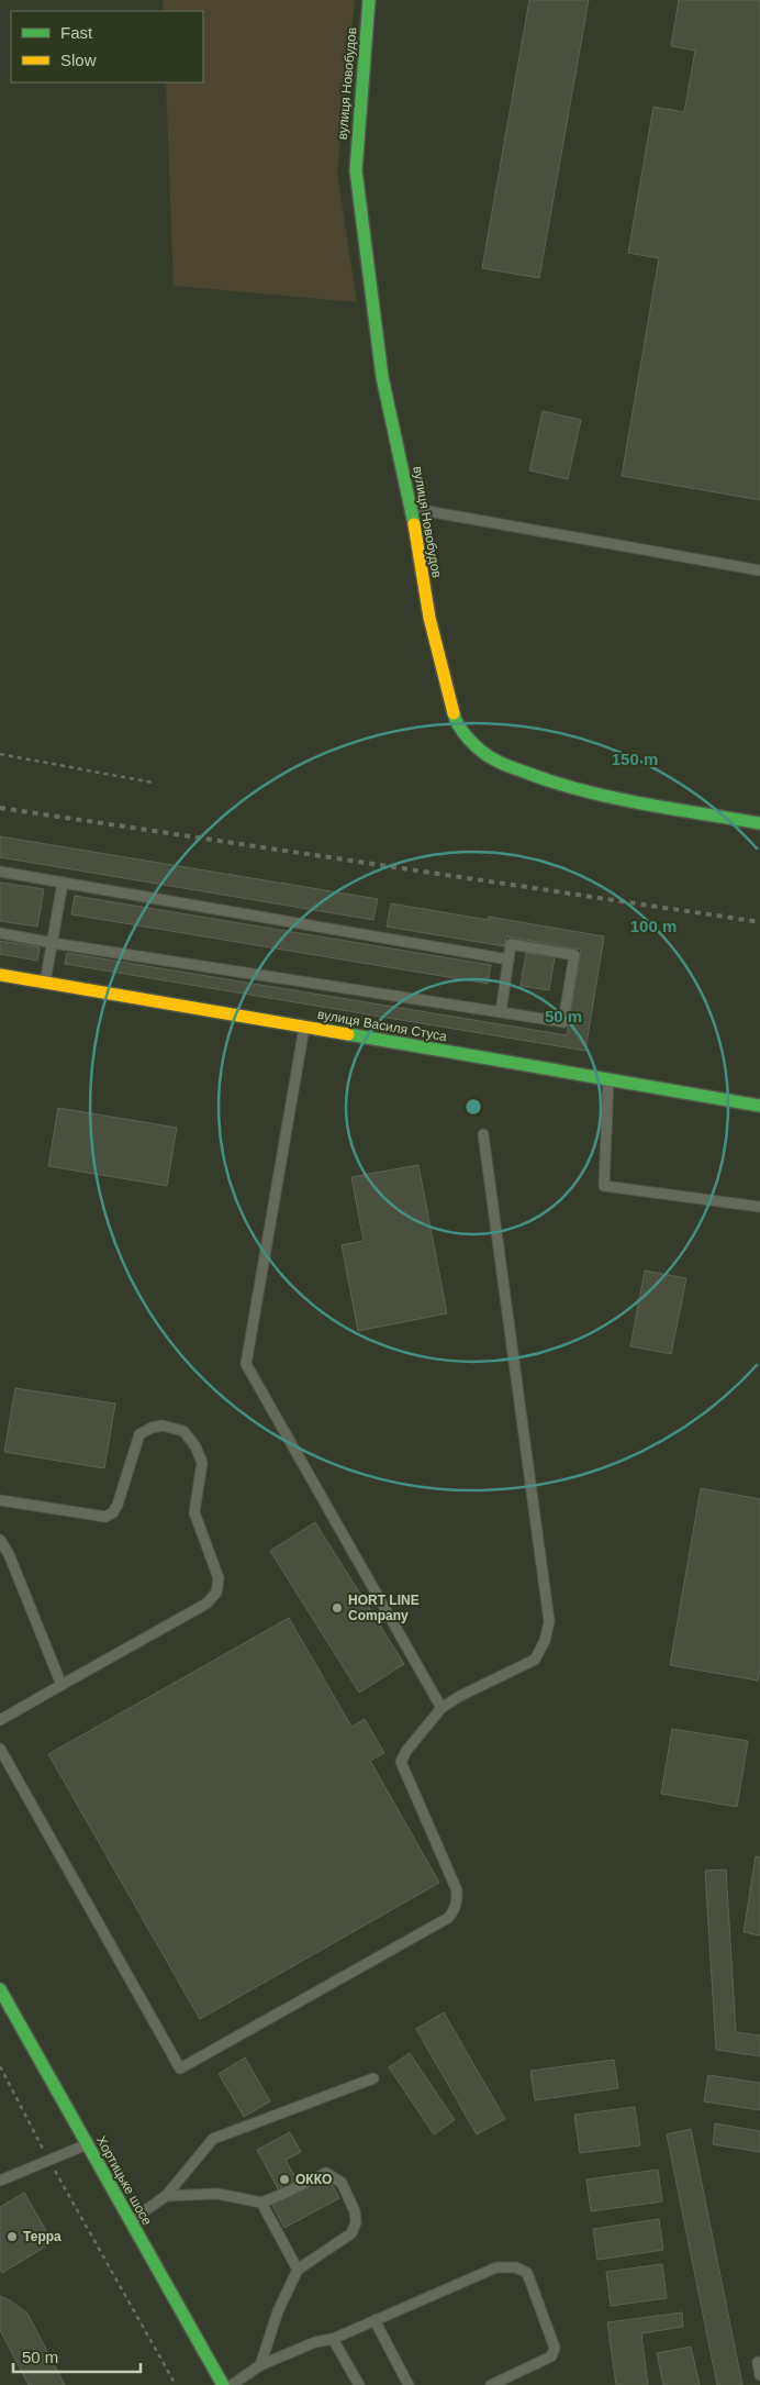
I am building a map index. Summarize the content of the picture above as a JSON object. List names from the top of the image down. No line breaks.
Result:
{"streets":{"street":["вулиця Новобудов","вулиця Василя Стуса","Хортицьке шосе"]},"places":["HORT LINE Company","ОККО","Терра"],"legend":["Fast","Slow"],"scale_bar":"50 m","rings":["150 m","100 m","50 m"]}
